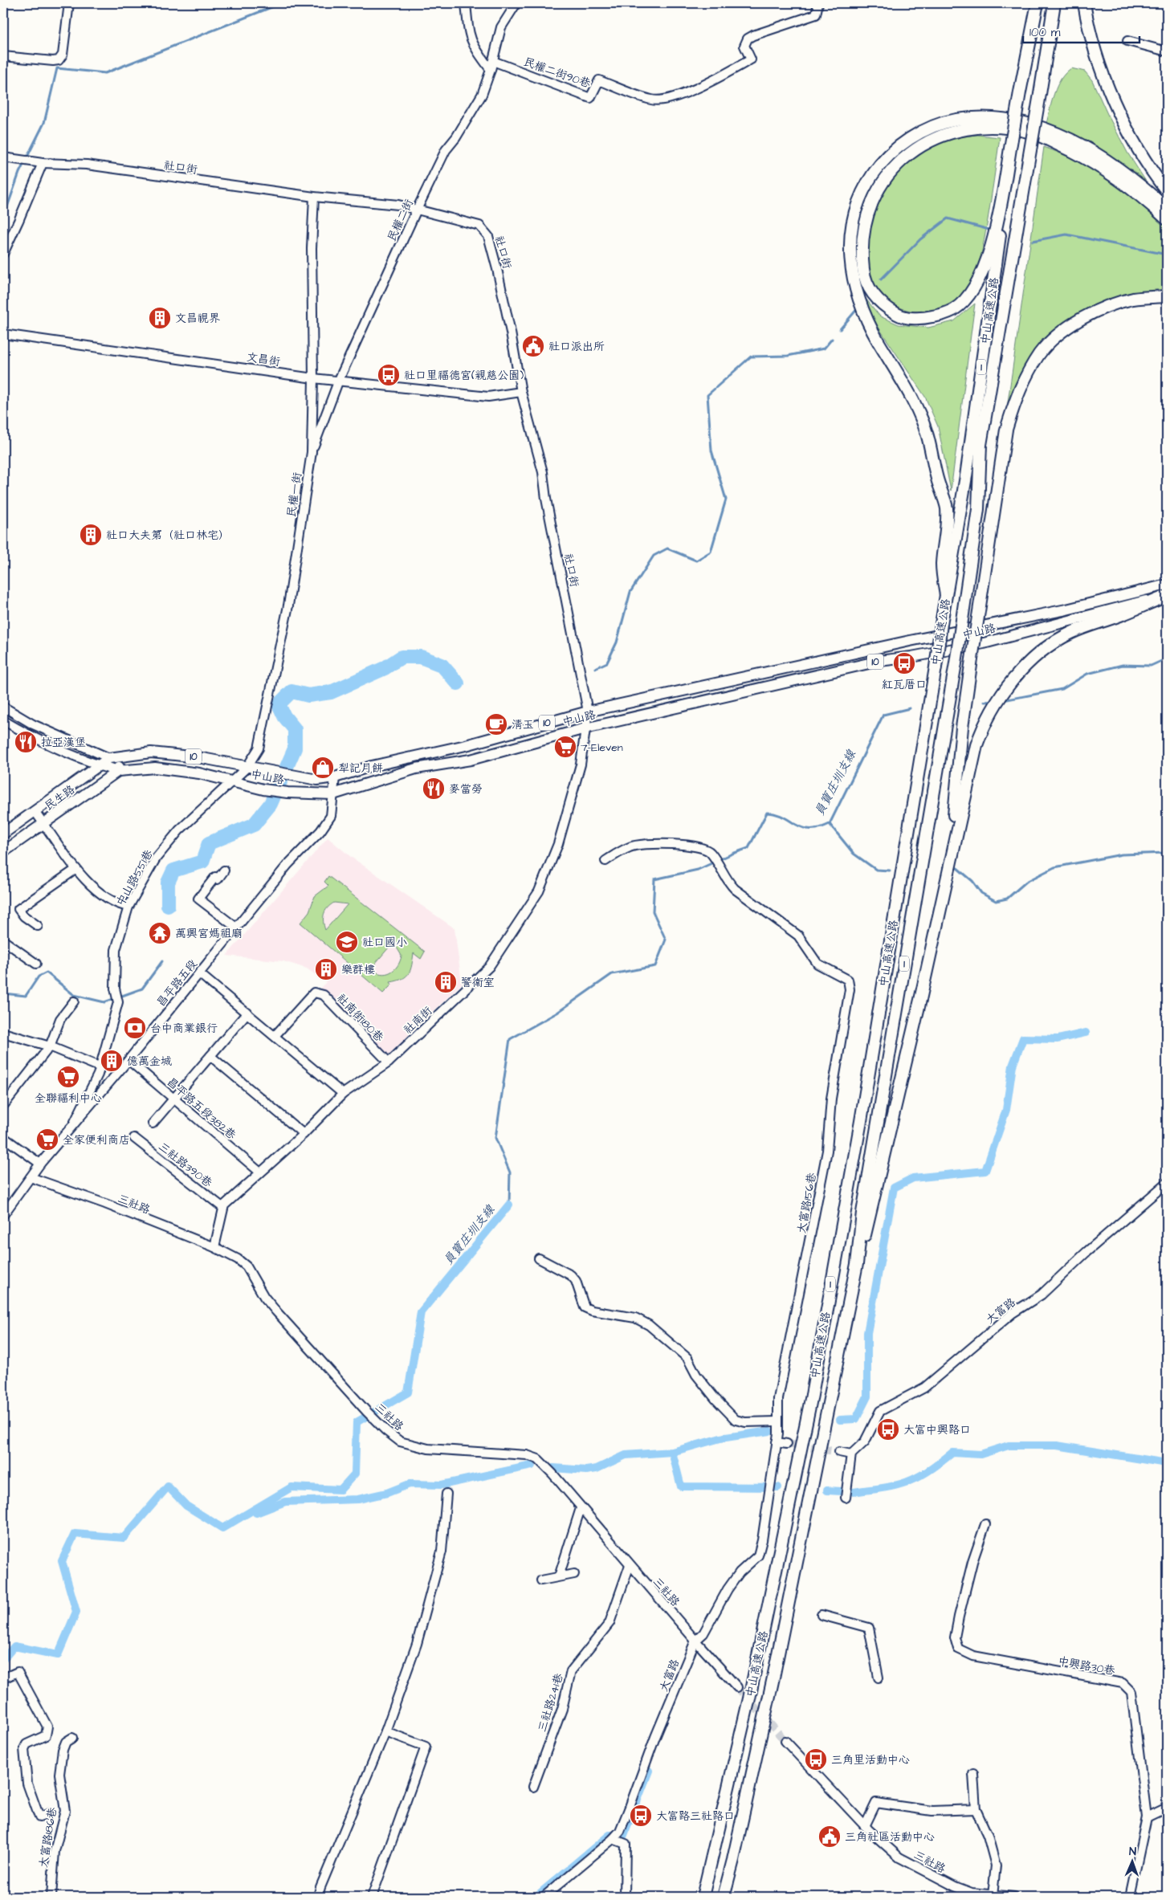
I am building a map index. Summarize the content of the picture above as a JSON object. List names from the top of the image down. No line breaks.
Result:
{"streets":{"highway":["中山高速公路","1"],"main road":["中山路","10","民生路"],"street":["民權二街90巷","社口街","民權二街","文昌街","民權一街","中山路551巷","昌平路五段","社南街180巷","社南街","昌平路五段382巷","三社路390巷","大富路156巷","三社路","大富路","中興路30巷","三社路241巷","大富路186巷"]},"crossings":[["民權二街90巷","民權二街"],["社口街","民權二街"],["社口街","文昌街"],["社口街","民權一街"],["社口街","中山路"],["社口街","社南街"],["民權二街","文昌街"],["民權二街","民權一街"],["文昌街","民權一街"],["民權一街","中山路"],["民權一街","中山路551巷"],["中山路","民生路"],["中山路","中山路551巷"],["中山路","昌平路五段"],["中山路","社南街"],["中山路551巷","昌平路五段"],["昌平路五段","昌平路五段382巷"],["昌平路五段","三社路"],["社南街180巷","社南街"],["社南街","昌平路五段382巷"],["社南街","三社路390巷"],["大富路156巷","大富路"],["三社路","大富路"],["三社路","三社路241巷"]],"water":["員寶庄圳支線"],"places":{"building":["文昌視界","社口大夫第（社口林宅）","樂群樓","警衛室","億萬金城"],"public building":["社口派出所","三角社區活動中心"],"bus stop":["社口里福德宮(親慈公園)","紅瓦厝口","大富中興路口","三角里活動中心","大富路三社路口"],"cafe":["清玉"],"restaurant":["拉亞漢堡","麥當勞"],"supermarket":["7-Eleven","全聯福利中心","全家便利商店"],"shop":["犁記月餅"],"temple":["萬興宮媽祖廟"],"school or university":["社口國小"],"bank":["台中商業銀行"]},"scale_bar":"100 m","north":"top"}
